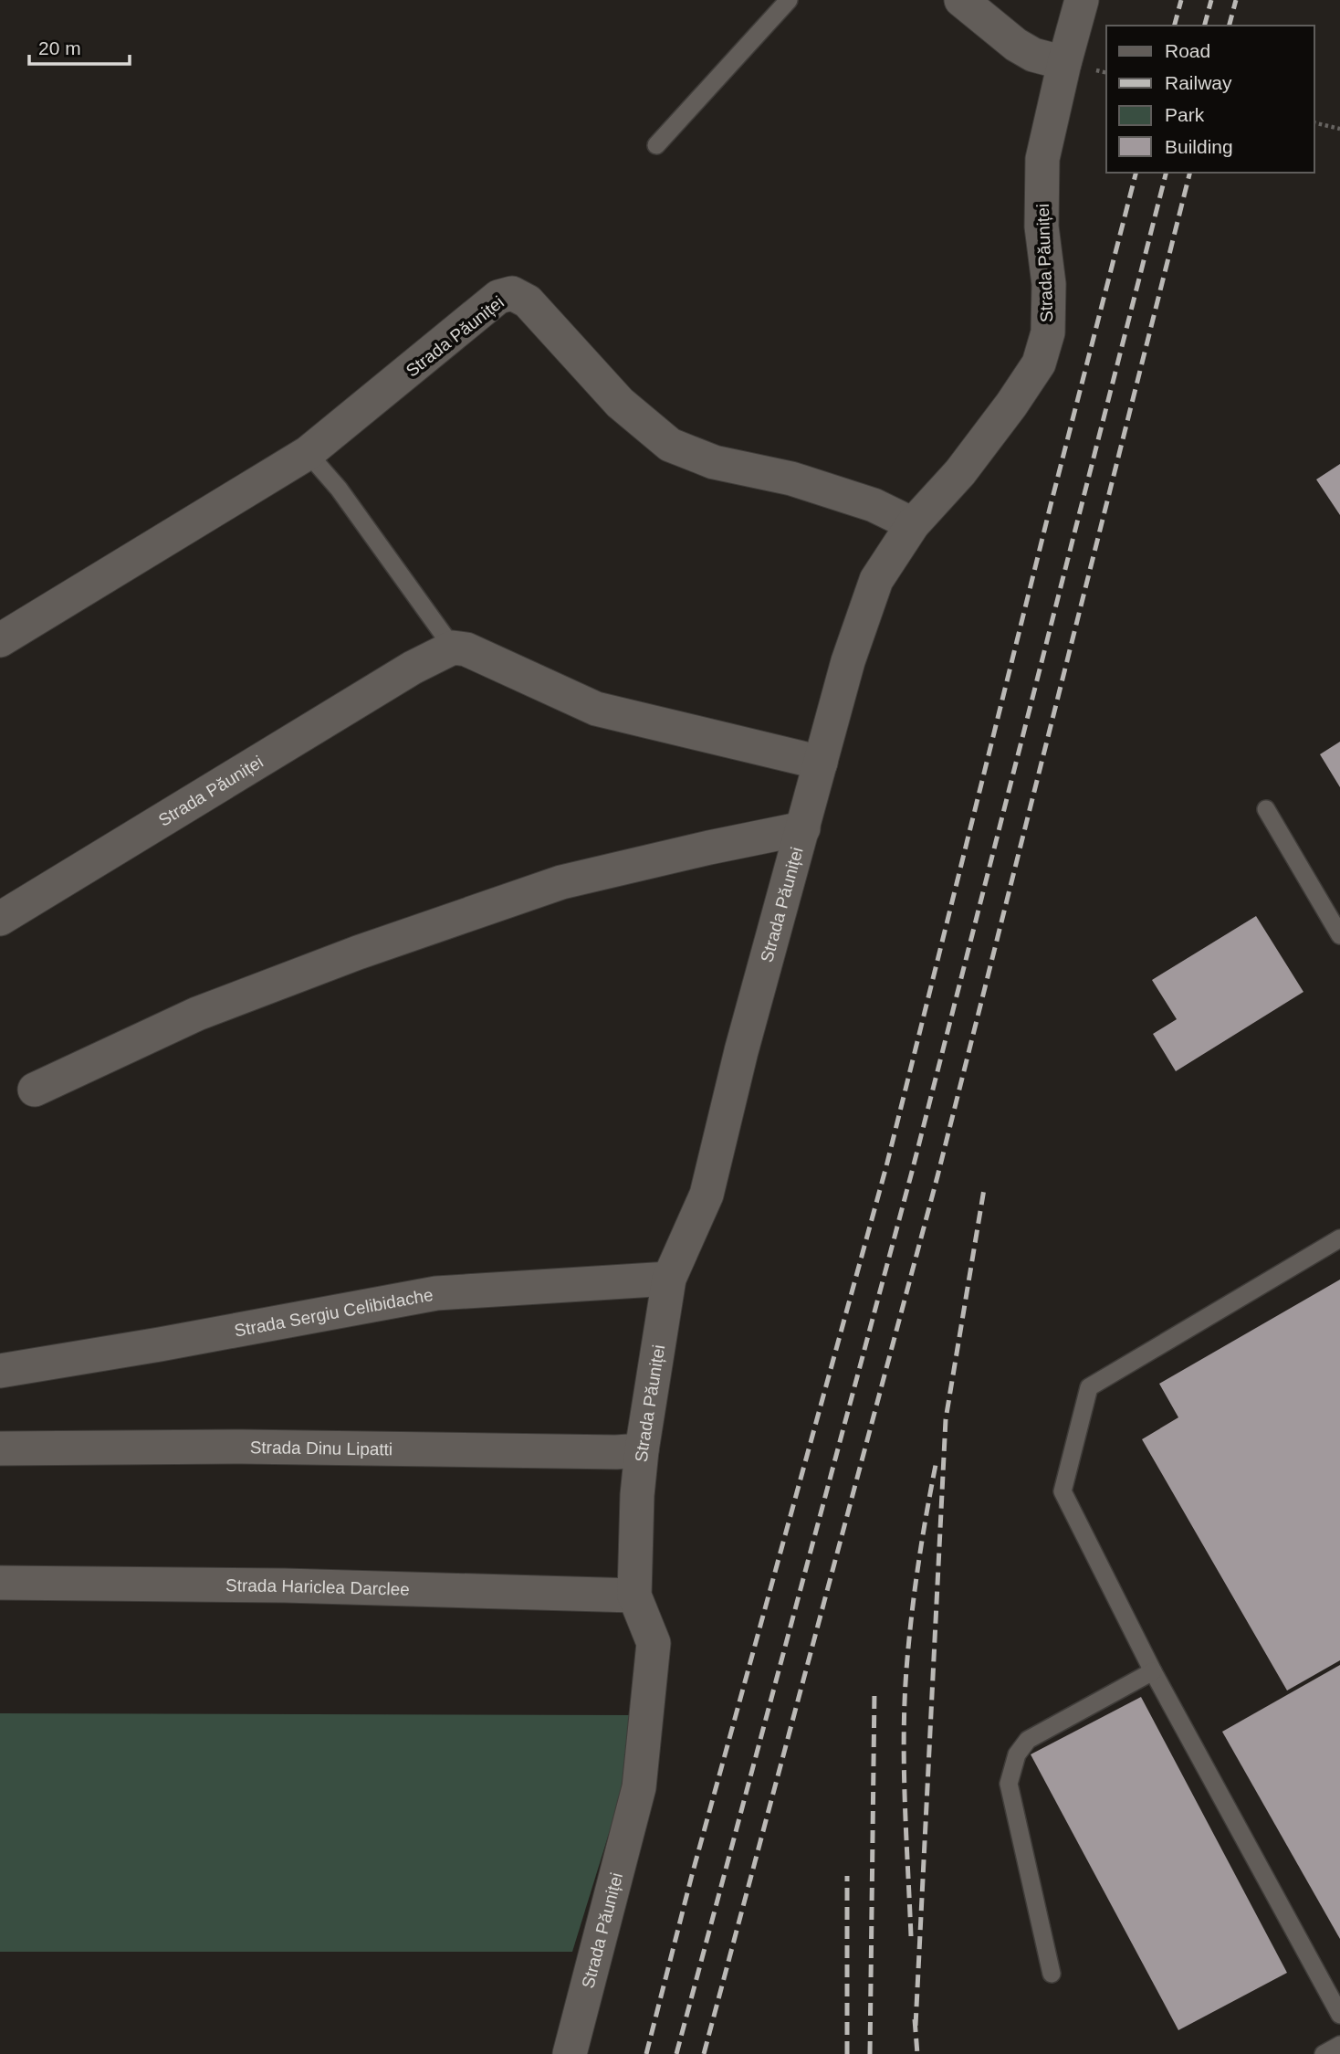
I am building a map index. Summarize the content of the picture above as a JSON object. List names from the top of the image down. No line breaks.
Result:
{"streets":{"street":["Strada Păuniței","Strada Sergiu Celibidache","Strada Dinu Lipatti","Strada Hariclea Darclee"]},"crossings":[["Strada Păuniței","Strada Sergiu Celibidache"],["Strada Păuniței","Strada Dinu Lipatti"],["Strada Păuniței","Strada Hariclea Darclee"]],"legend":["Road","Railway","Park","Building"],"scale_bar":"20 m"}
